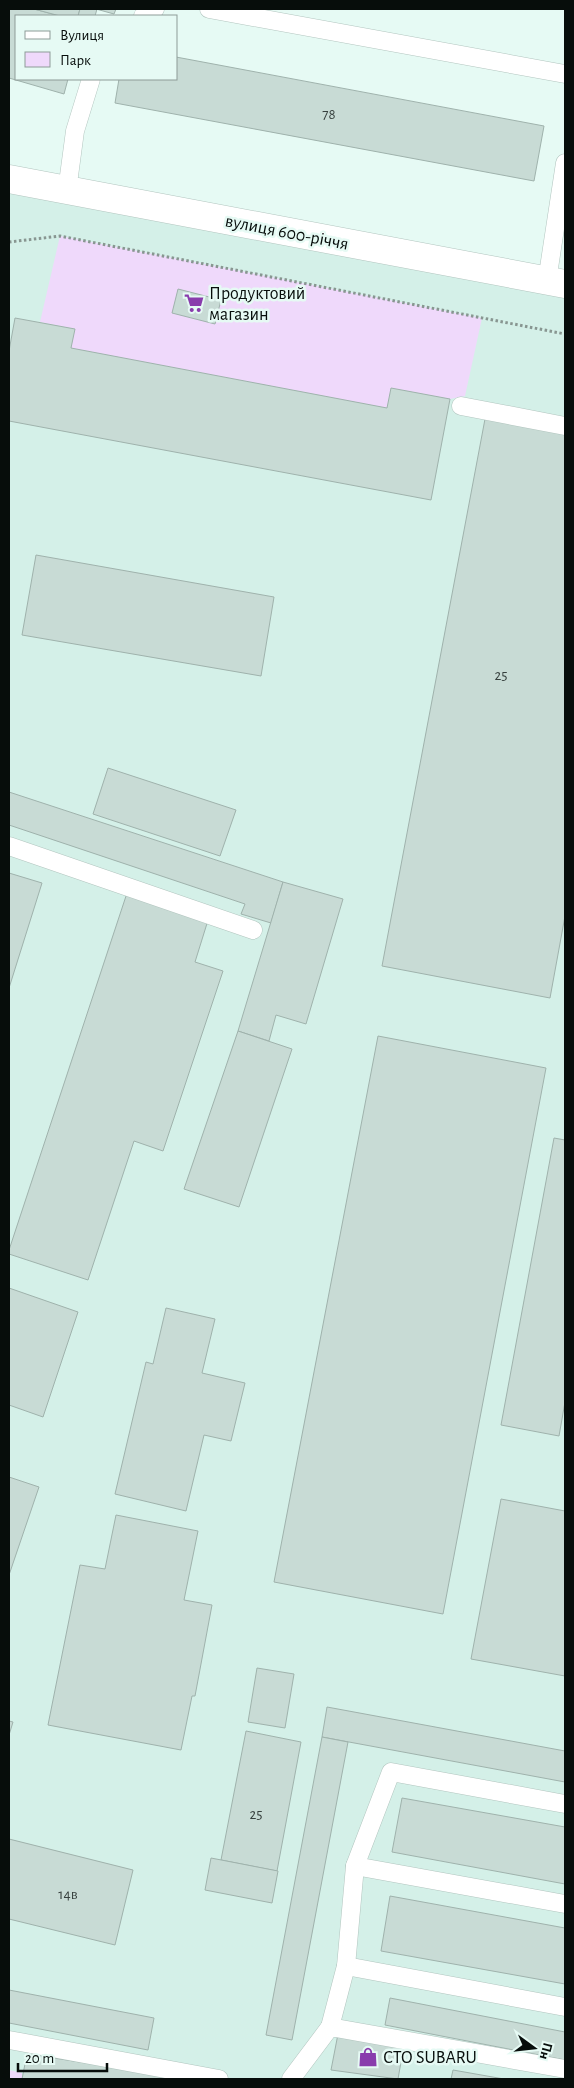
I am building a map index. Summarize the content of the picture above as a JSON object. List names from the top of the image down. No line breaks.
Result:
{"streets":{"street":["вулиця 600-річчя"]},"places":{"supermarket":["Продуктовий магазин"],"shop":["СТО SUBARU"]},"house_numbers":["78","25","25","14в"],"legend":["Вулиця","Парк"],"scale_bar":"20 m","north":"right"}
